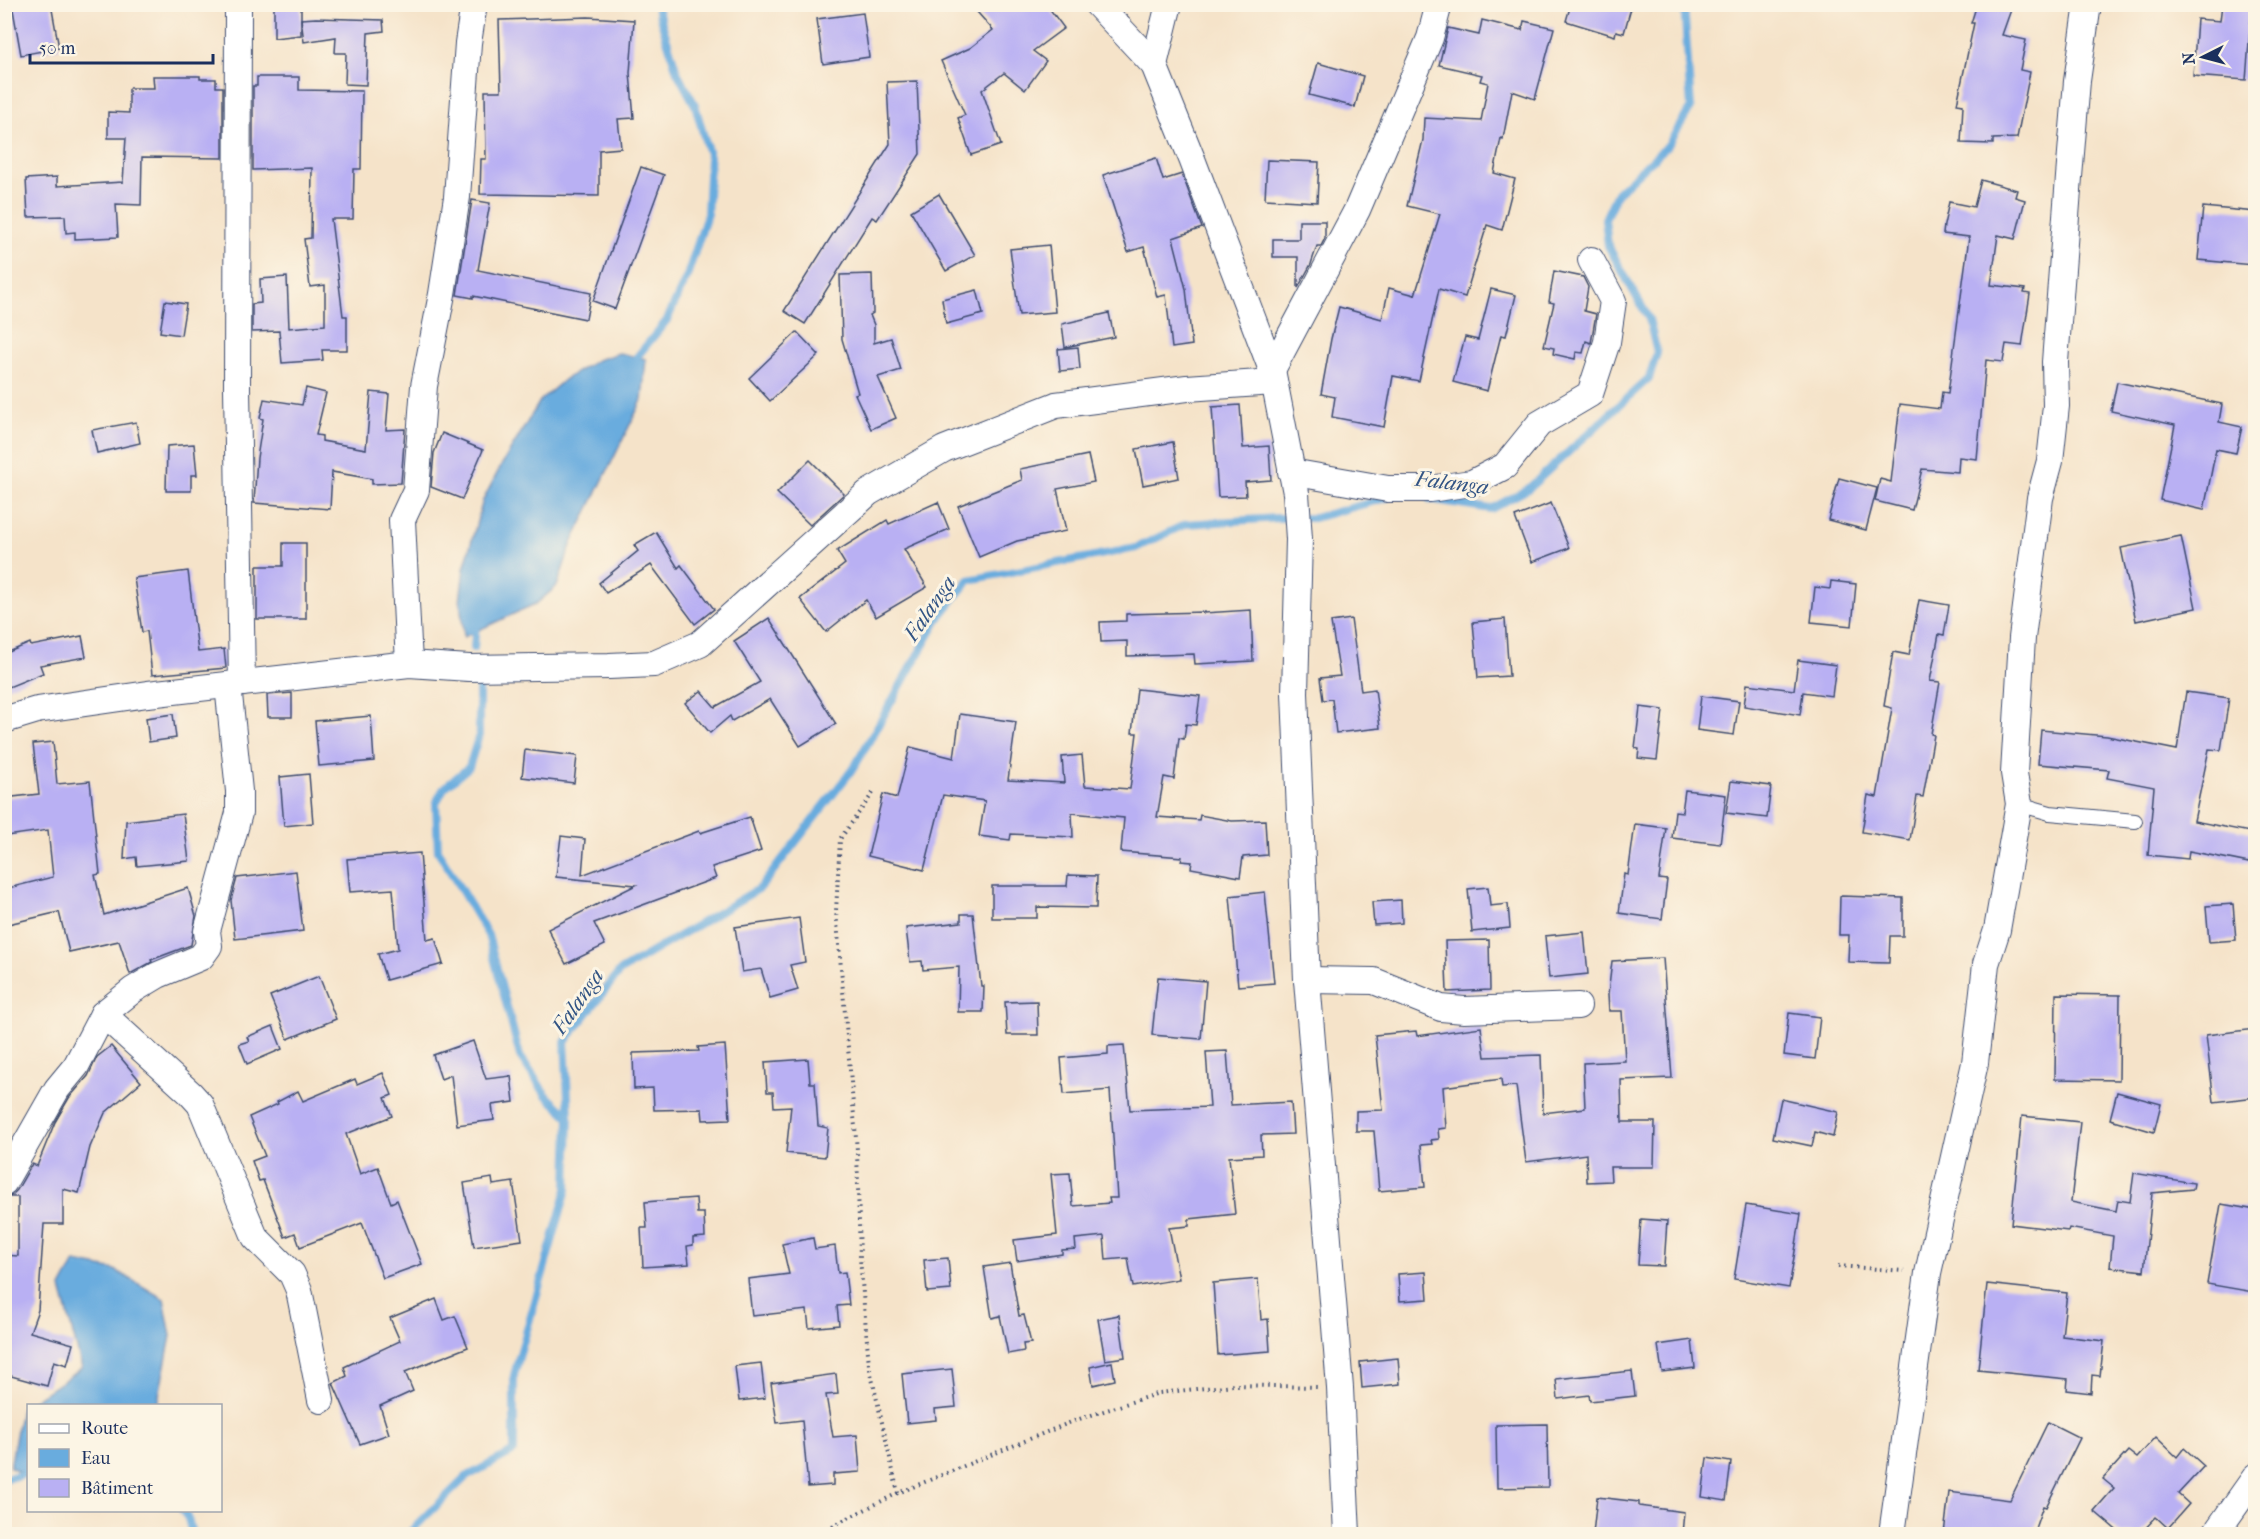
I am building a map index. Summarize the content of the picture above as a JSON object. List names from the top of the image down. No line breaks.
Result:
{"water":["Falanga"],"legend":["Route","Eau","Bâtiment"],"scale_bar":"50 m","north":"left"}
